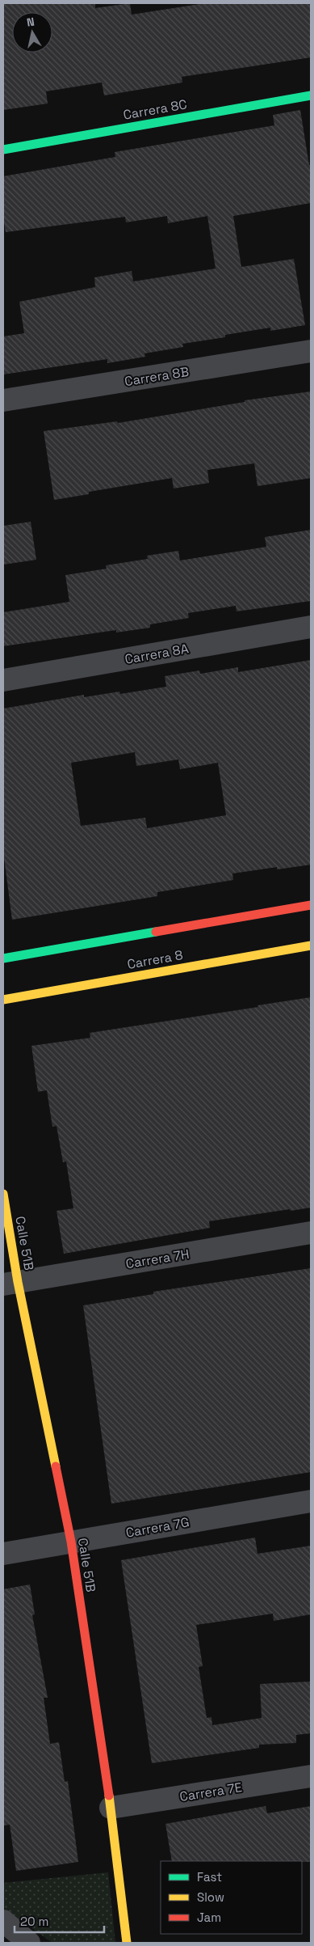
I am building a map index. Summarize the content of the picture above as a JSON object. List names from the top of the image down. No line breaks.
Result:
{"streets":{"street":["Carrera 8C","Carrera 8B","Carrera 8A","Carrera 8","Calle 51B","Carrera 7H","Carrera 7G","Carrera 7E"]},"crossings":[["Calle 51B","Carrera 7H"],["Calle 51B","Carrera 7G"],["Calle 51B","Carrera 7E"]],"legend":["Fast","Slow","Jam"],"scale_bar":"20 m","north":"top"}
